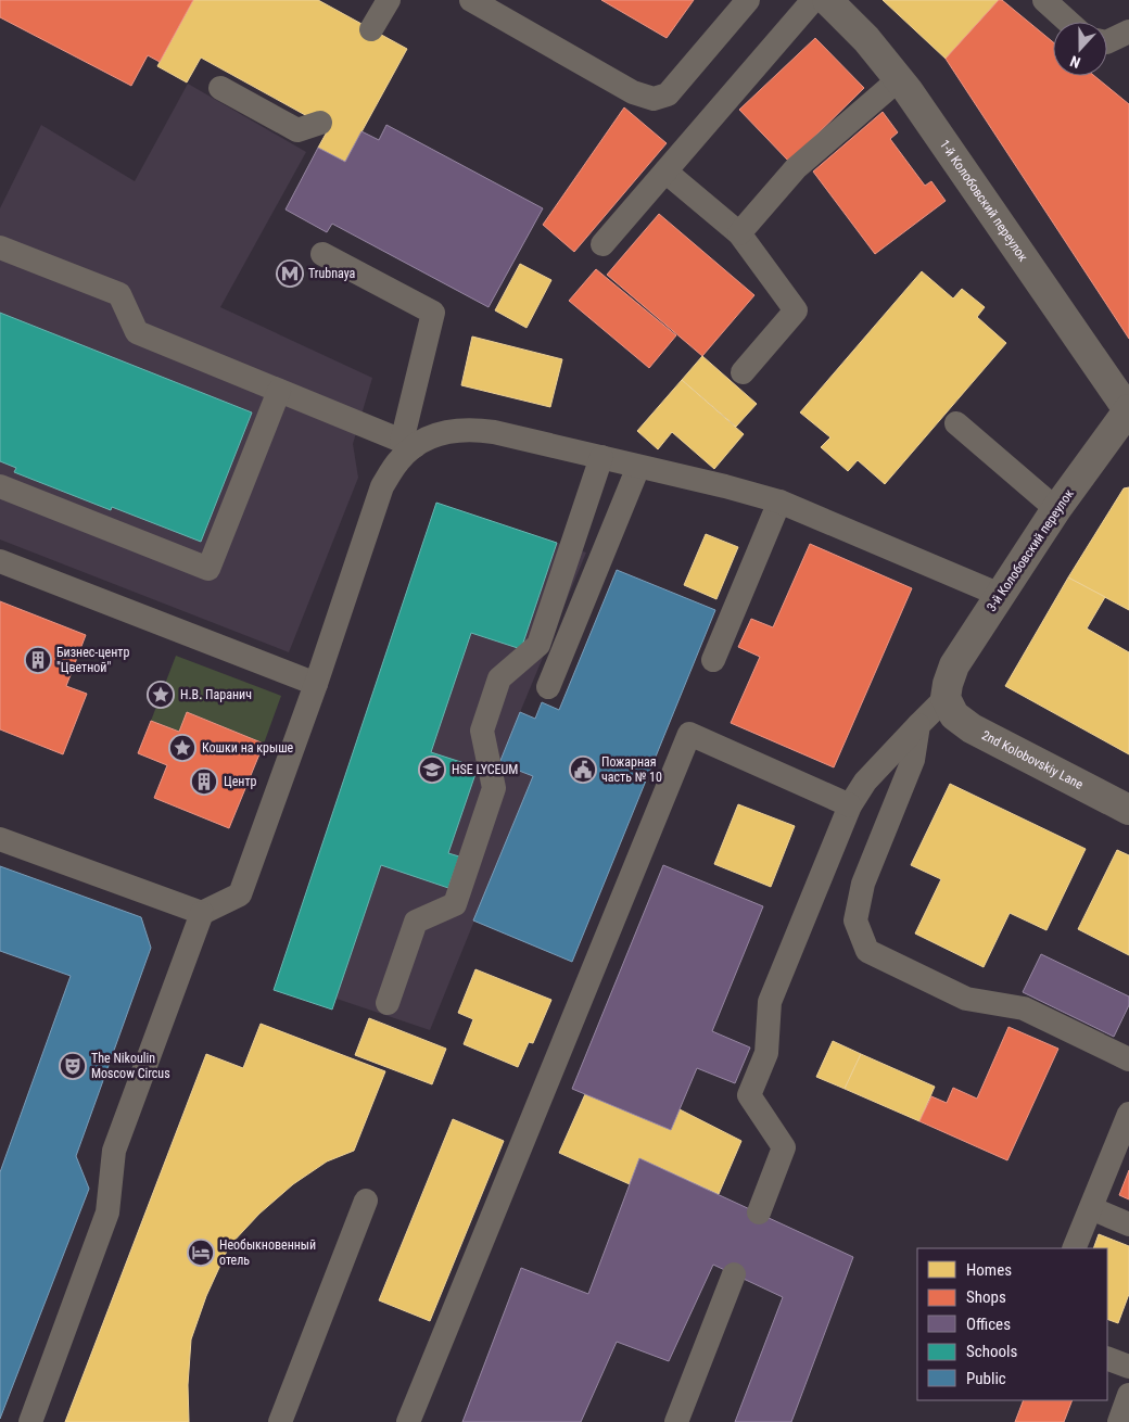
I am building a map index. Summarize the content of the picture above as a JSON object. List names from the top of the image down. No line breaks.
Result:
{"streets":{"street":["1-й Колобовский переулок","3-й Колобовский переулок","2nd Kolobovskiy Lane"]},"crossings":[["1-й Колобовский переулок","3-й Колобовский переулок"],["3-й Колобовский переулок","2nd Kolobovskiy Lane"]],"places":{"metro station":["Trubnaya"],"building":["Бизнес-центр \"Цветной\"","Центр"],"place":["Н.В. Паранич","Кошки на крыше"],"school or university":["HSE LYCEUM"],"public building":["Пожарная часть № 10"],"theatre":["The Nikoulin Moscow Circus"],"hotel":["Необыкновенный отель"]},"legend":["Homes","Shops","Offices","Schools","Public"],"north":"bottom"}
